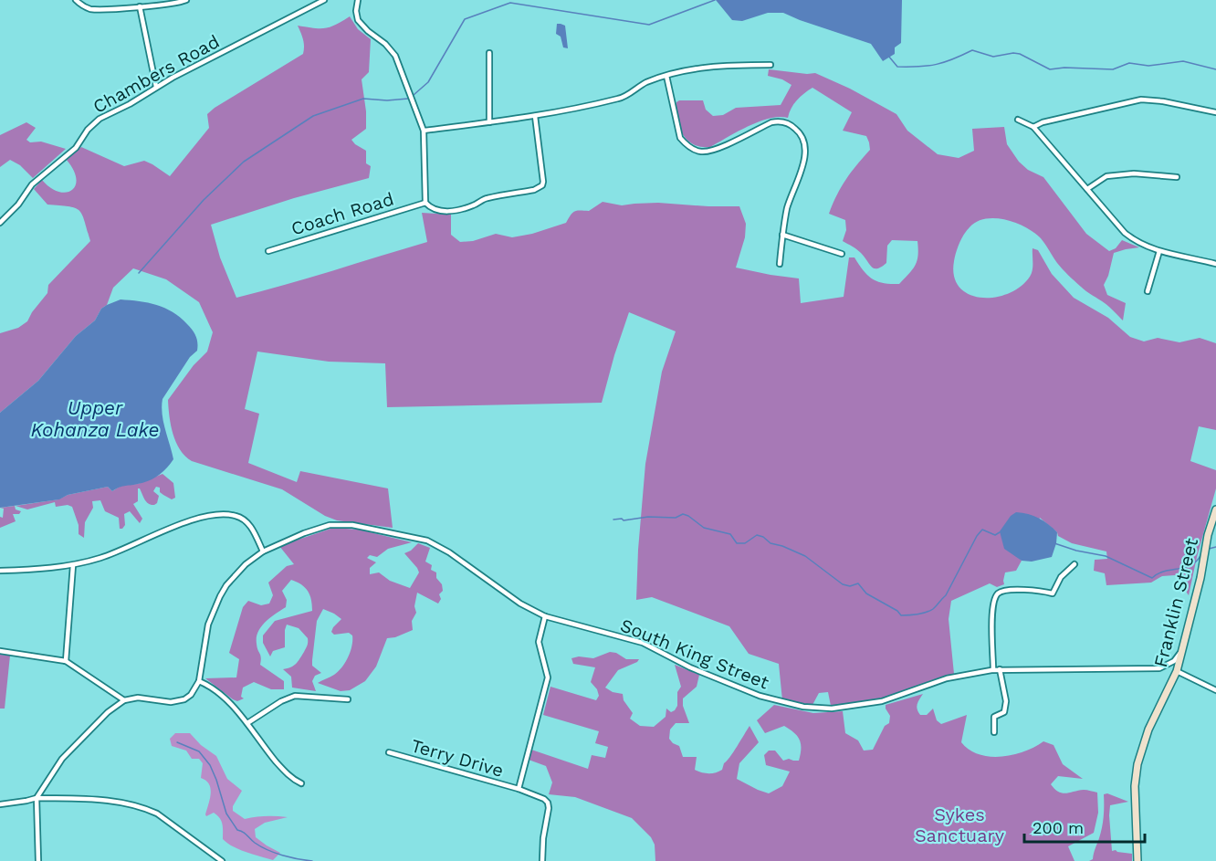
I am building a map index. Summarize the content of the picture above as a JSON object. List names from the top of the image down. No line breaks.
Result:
{"streets":{"main road":["Franklin Street"],"street":["Chambers Road","Coach Road","South King Street","Terry Drive"]},"crossings":[["Franklin Street","South King Street"]],"water":["Upper Kohanza Lake"],"parks":["Sykes Sanctuary"],"scale_bar":"200 m"}
